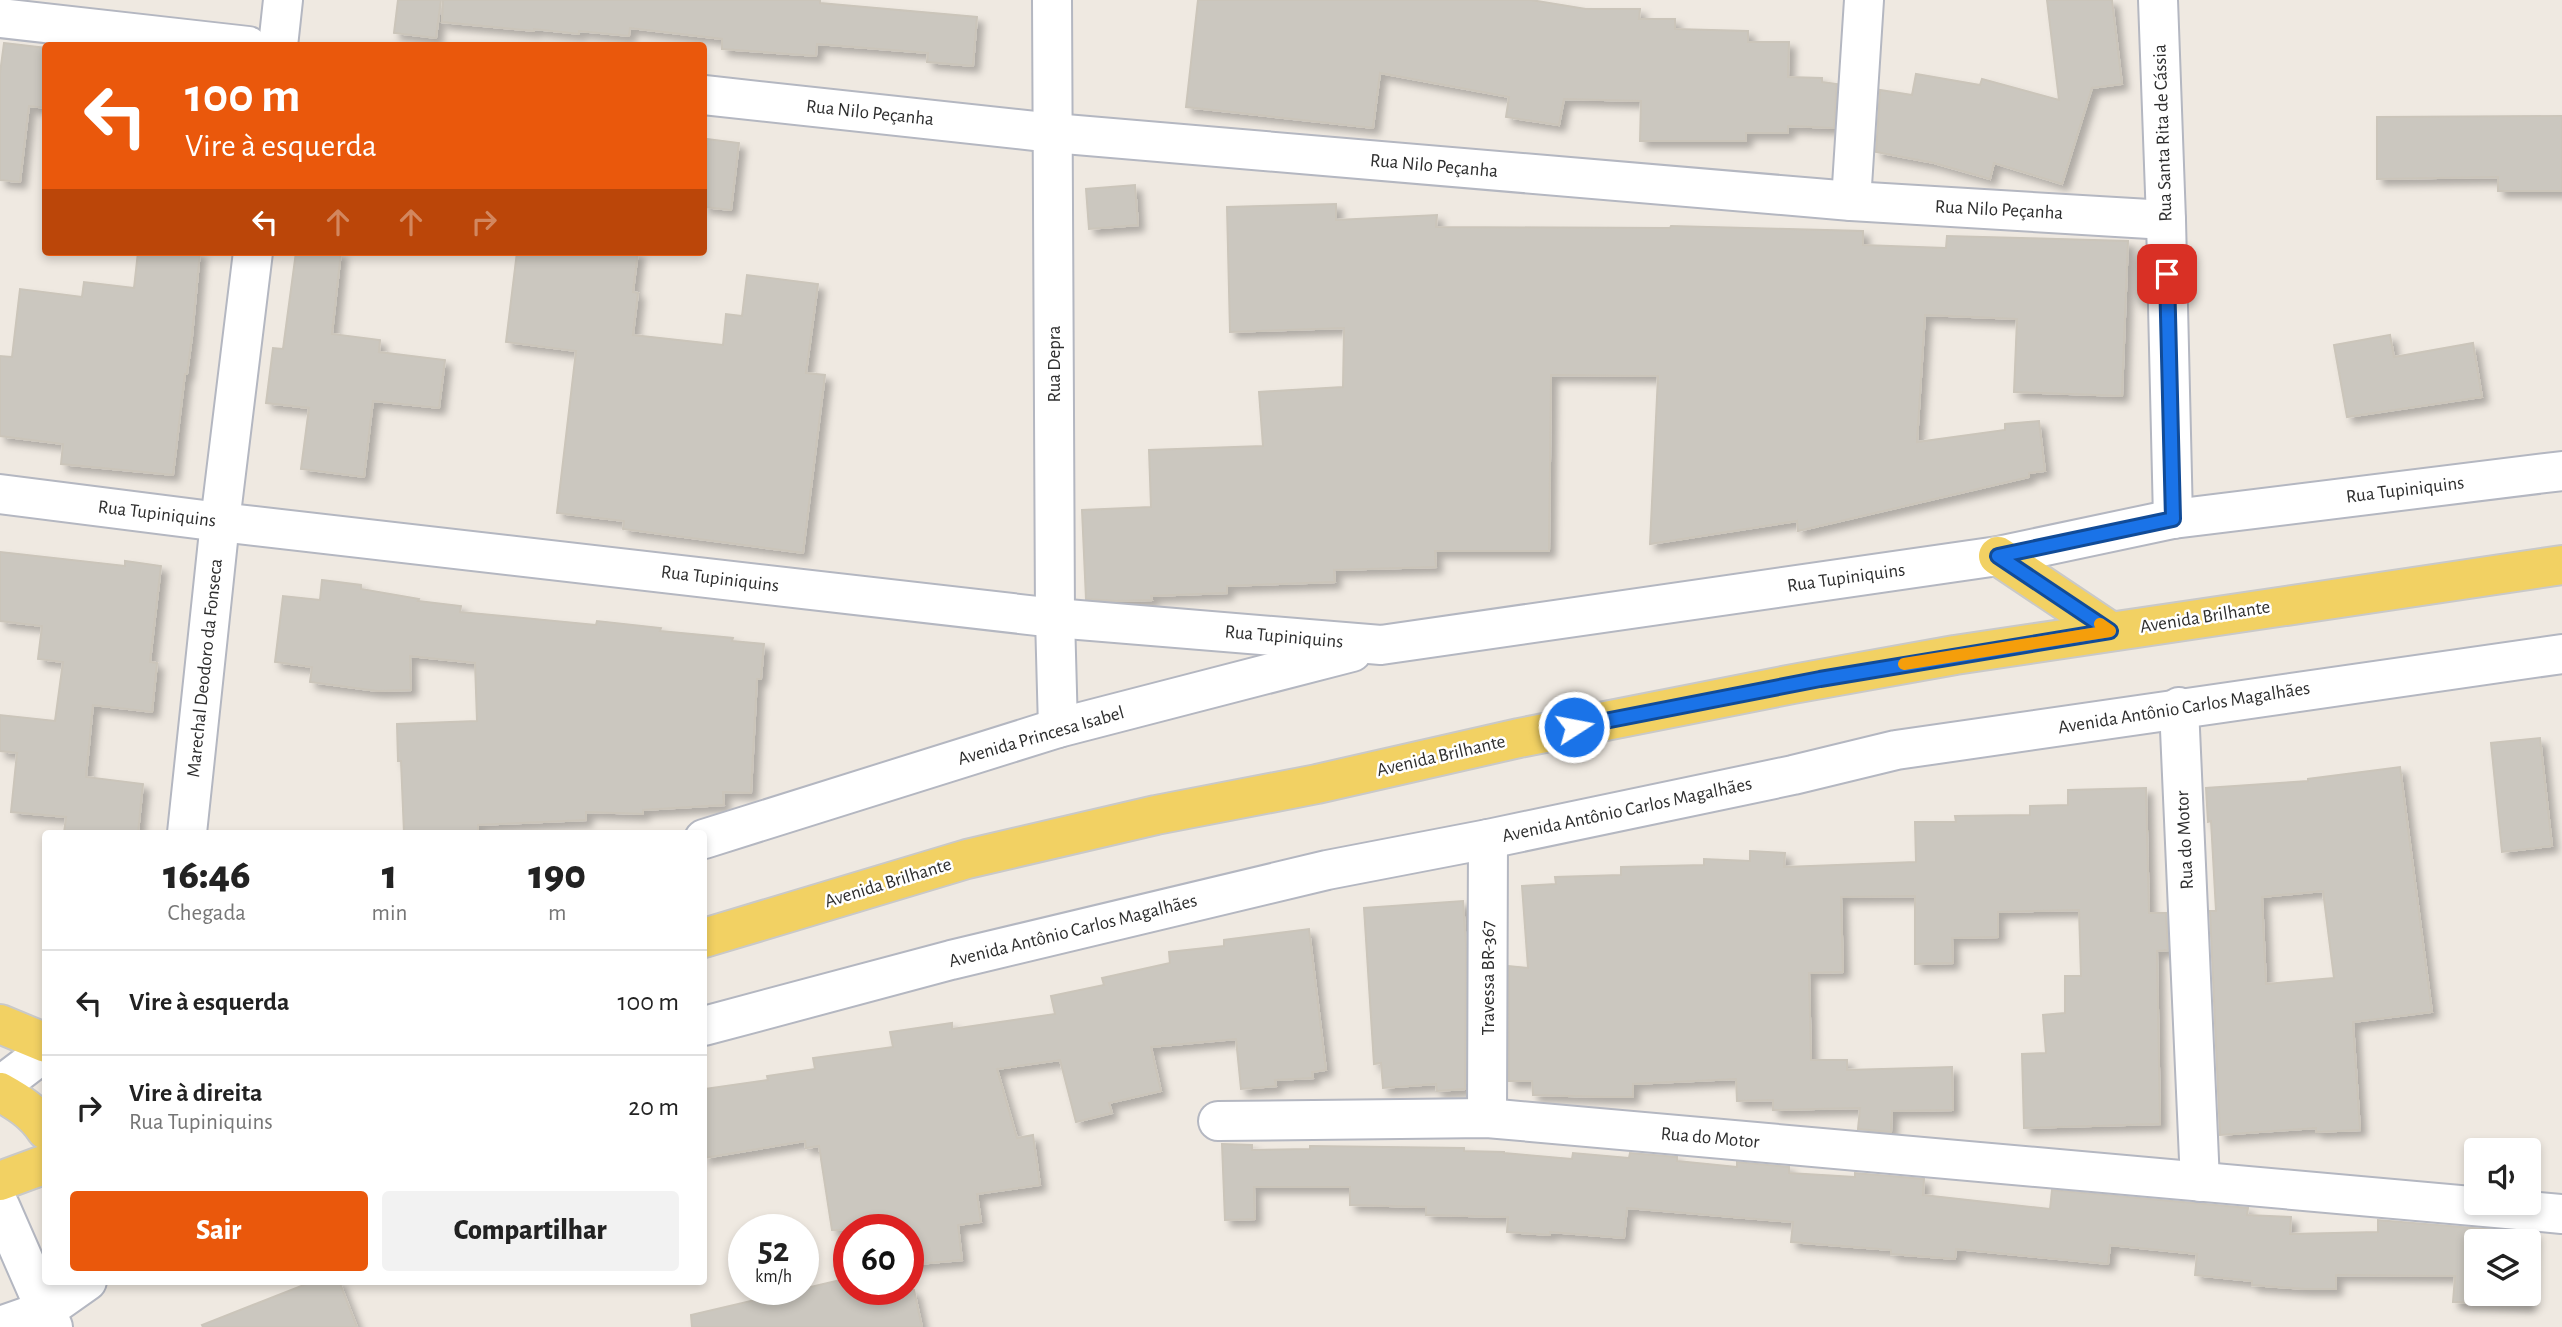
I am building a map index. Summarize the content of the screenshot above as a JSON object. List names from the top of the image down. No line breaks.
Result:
{"streets":{"main road":["Avenida Brilhante"],"street":["Rua Nilo Peçanha","Rua Santa Rita de Cássia","Rua Depra","Rua Tupiniquins","Marechal Deodoro da Fonseca","Avenida Antônio Carlos Magalhães","Avenida Princesa Isabel","Rua do Motor","Travessa BR-367"]},"crossings":[["Rua Nilo Peçanha","Rua Santa Rita de Cássia"],["Rua Nilo Peçanha","Rua Depra"],["Rua Santa Rita de Cássia","Rua Tupiniquins"],["Rua Depra","Rua Tupiniquins"],["Rua Depra","Avenida Princesa Isabel"],["Rua Tupiniquins","Marechal Deodoro da Fonseca"],["Rua Tupiniquins","Avenida Princesa Isabel"],["Avenida Antônio Carlos Magalhães","Rua do Motor"],["Avenida Antônio Carlos Magalhães","Travessa BR-367"],["Rua do Motor","Travessa BR-367"]],"page":{"turn":["100 m","Vire à esquerda"],"eta":["16:46","Chegada","1","min","190","m"],"list":[{"name":"Vire à esquerda","value":"100 m"},{"name":"Vire à direita","note":"Rua Tupiniquins","value":"20 m"}],"buttons":["Sair","Compartilhar"],"speed":"52 km/h","limit":"60"}}
